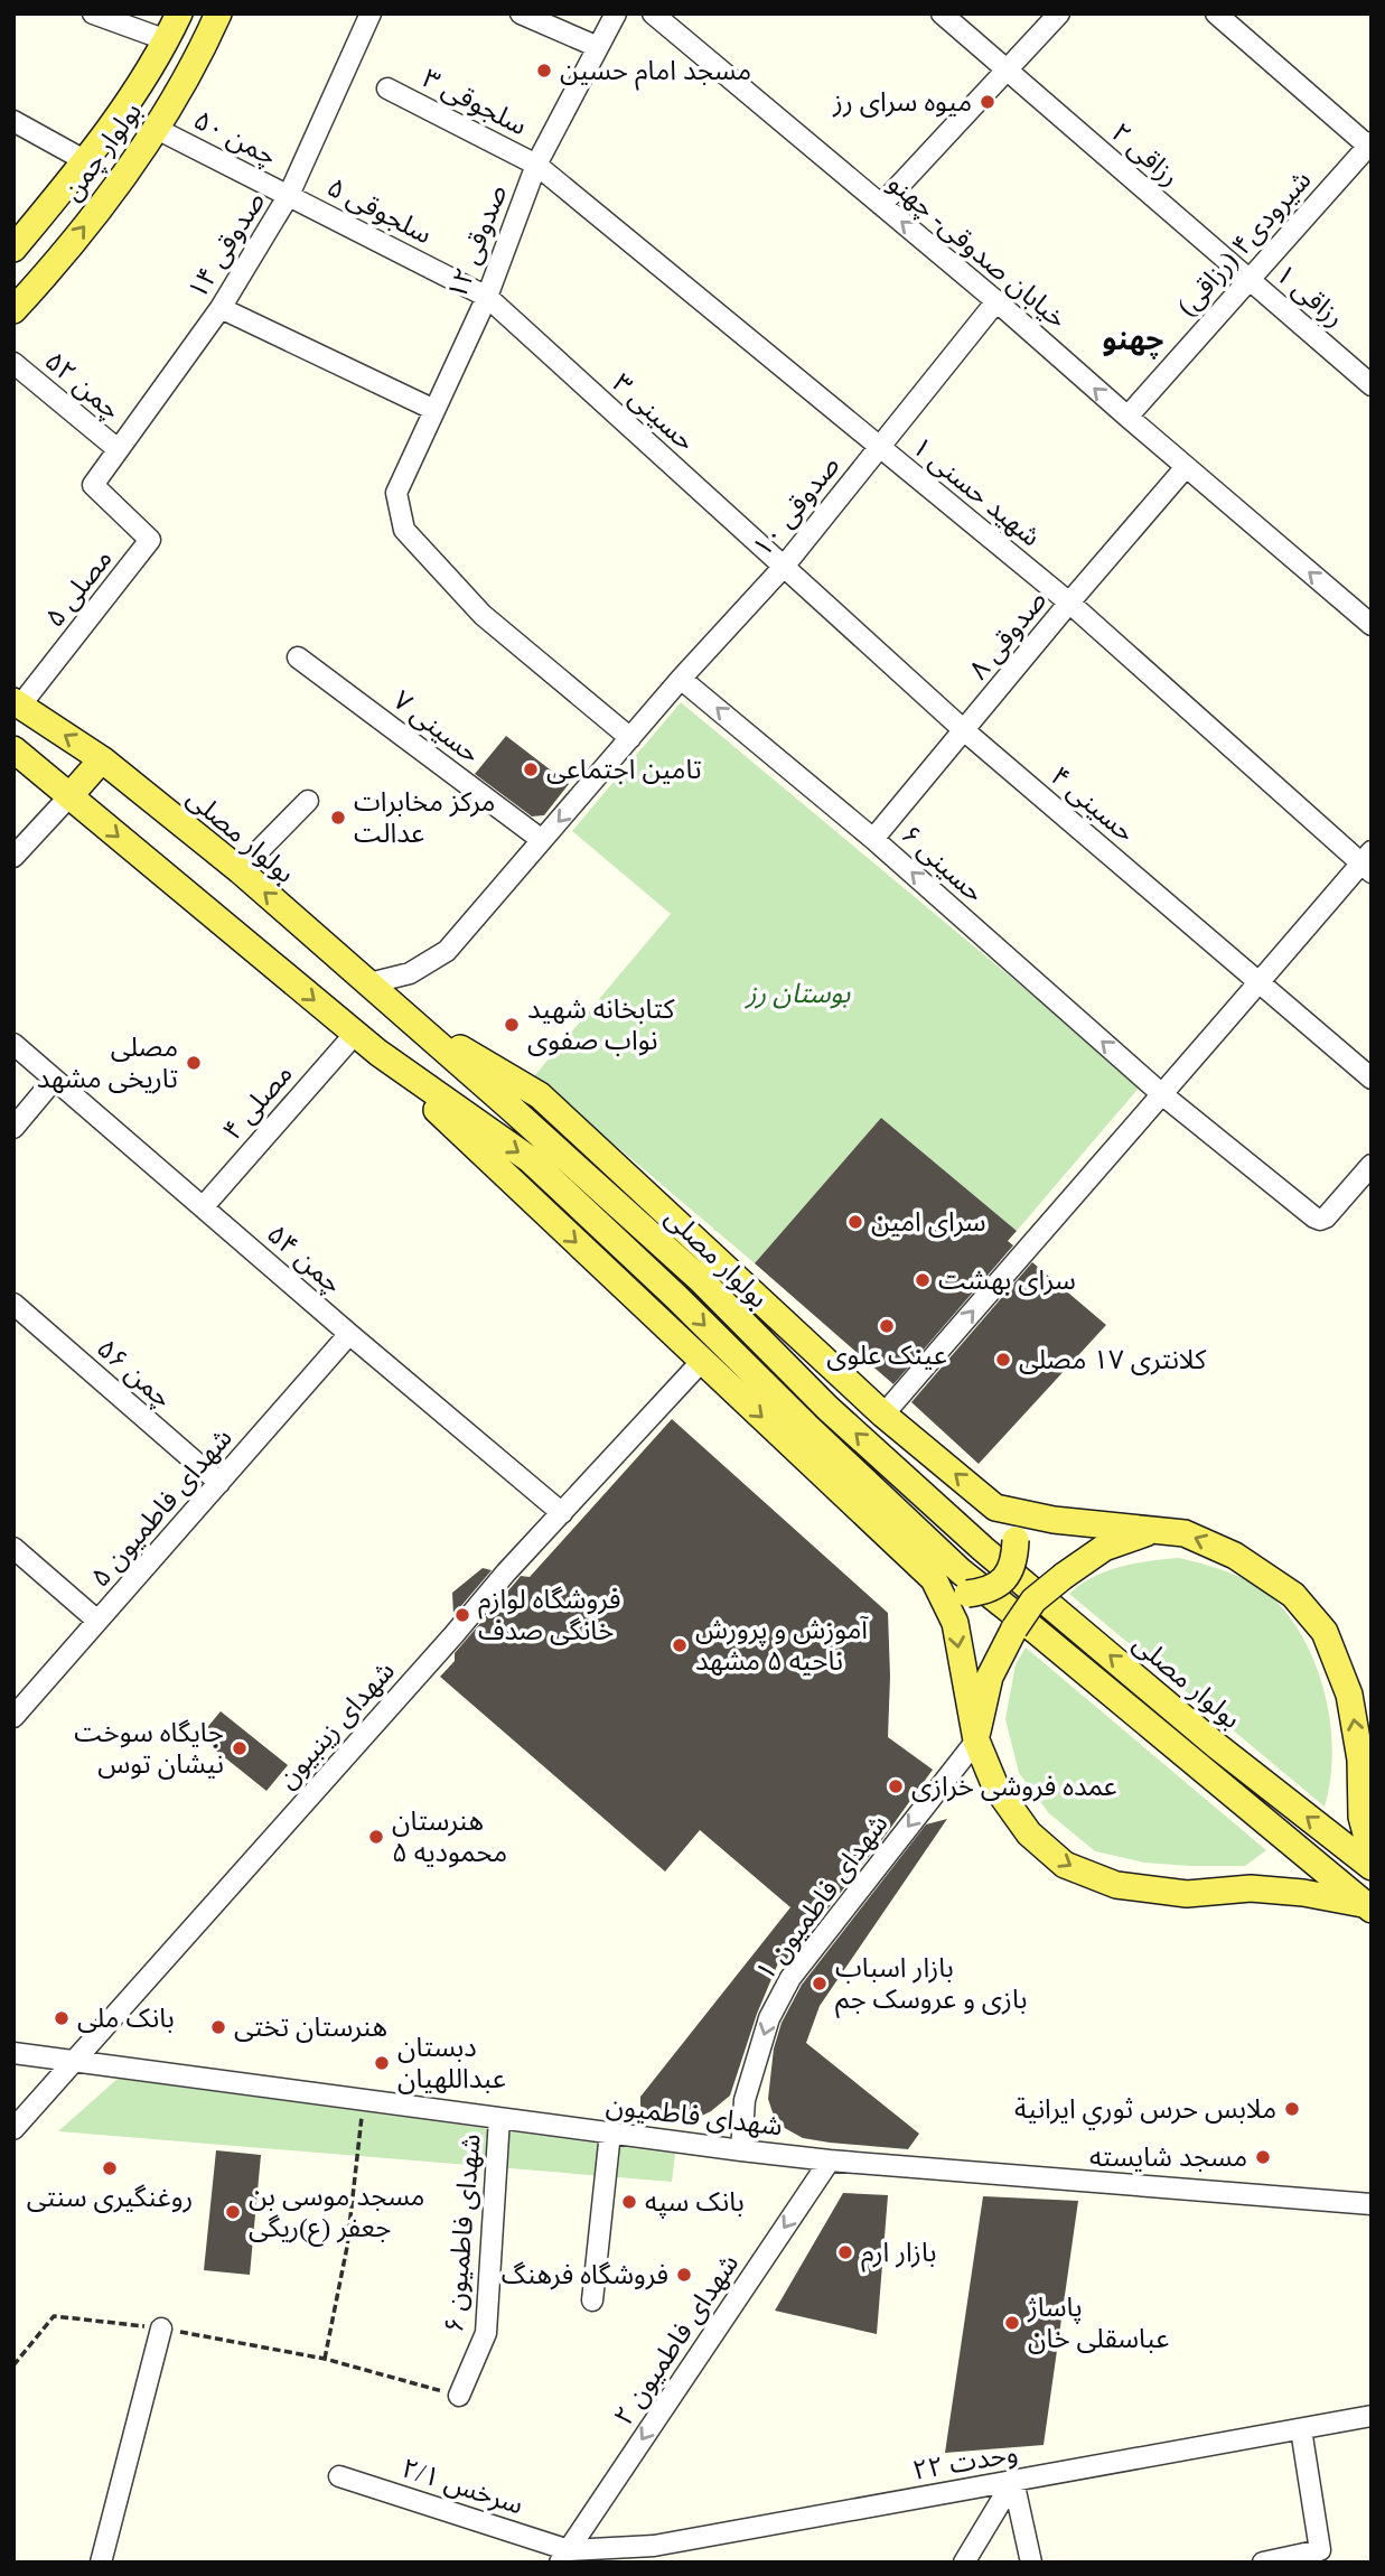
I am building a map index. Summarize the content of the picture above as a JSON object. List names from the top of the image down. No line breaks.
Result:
{"streets":{"main road":["بولوار چمن","بولوار مصلی"],"street":["سلجوقی ۳","چمن ۵۰","رزاقی ۲","سلجوقی ۵","صدوقی ۱۲","شیرودی۴ (رزاقی)","صدوقی ۱۴","خیابان صدوقی- چهنو","رزاقی ۱","چمن ۵۲","حسینی ۳","شهید حسنی ۱","صدوقی ۱۰","مصلی ۵","صدوقی ۸","حسینی ۷","حسینی ۴","حسینی ۶","مصلی ۴","چمن ۵۴","چمن ۵۶","شهدای فاطمیون ۵","شهدای زینبیون","شهدای فاطمیون ۱","شهدای فاطمیون","شهدای فاطمیون ۶","شهدای فاطمیون ۲","وحدت ۲۲","سرخس ۲/۱"]},"crossings":[["سلجوقی ۳","صدوقی ۱۲"],["سلجوقی ۳","شهید حسنی ۱"],["چمن ۵۰","بولوار چمن"],["چمن ۵۰","سلجوقی ۵"],["چمن ۵۰","صدوقی ۱۴"],["رزاقی ۲","شیرودی۴ (رزاقی)"],["رزاقی ۲","رزاقی ۱"],["سلجوقی ۵","صدوقی ۱۲"],["سلجوقی ۵","صدوقی ۱۴"],["سلجوقی ۵","حسینی ۳"],["صدوقی ۱۲","حسینی ۳"],["صدوقی ۱۲","شهید حسنی ۱"],["صدوقی ۱۲","صدوقی ۱۰"],["شیرودی۴ (رزاقی)","خیابان صدوقی- چهنو"],["شیرودی۴ (رزاقی)","رزاقی ۱"],["صدوقی ۱۴","چمن ۵۲"],["صدوقی ۱۴","مصلی ۵"],["خیابان صدوقی- چهنو","صدوقی ۱۰"],["خیابان صدوقی- چهنو","صدوقی ۸"],["حسینی ۳","صدوقی ۱۰"],["حسینی ۳","حسینی ۴"],["شهید حسنی ۱","صدوقی ۱۰"],["شهید حسنی ۱","صدوقی ۸"],["صدوقی ۱۰","حسینی ۷"],["صدوقی ۱۰","حسینی ۴"],["صدوقی ۱۰","بولوار مصلی"],["صدوقی ۱۰","حسینی ۶"],["مصلی ۵","بولوار مصلی"],["صدوقی ۸","حسینی ۴"],["صدوقی ۸","حسینی ۶"],["بولوار مصلی","مصلی ۴"],["مصلی ۴","چمن ۵۴"],["چمن ۵۴","شهدای فاطمیون ۵"],["چمن ۵۴","شهدای زینبیون"],["چمن ۵۶","شهدای فاطمیون ۵"],["شهدای زینبیون","شهدای فاطمیون"],["شهدای فاطمیون ۱","شهدای فاطمیون"],["شهدای فاطمیون","شهدای فاطمیون ۶"],["شهدای فاطمیون","شهدای فاطمیون ۲"],["شهدای فاطمیون ۲","وحدت ۲۲"],["شهدای فاطمیون ۲","سرخس ۲/۱"],["وحدت ۲۲","سرخس ۲/۱"]],"one_way":["خیابان صدوقی- چهنو","حسینی ۶","شهدای فاطمیون ۱","شهدای فاطمیون ۲"],"districts":["چهنو"],"parks":["بوستان رز"],"places":["مسجد امام حسین","میوه سرای رز","تامین اجتماعی","مرکز مخابرات عدالت","کتابخانه شهید نواب صفوی","مصلی تاریخی مشهد","سرای امین","سرای بهشت","عینک علوی","کلانتری ۱۷ مصلی","فروشگاه لوازم خانگی صدف","آموزش و پرورش ناحیه ۵ مشهد","جایگاه سوخت نیشان توس","عمده فروشی خرازی","هنرستان محمودیه ۵","بازار اسباب بازی و عروسک جم","بانک ملی","هنرستان تختی","دبستان عبداللهیان","ملابس حرس ثوري ايرانية","مسجد شایسته","روغنگیری سنتی","بانک سپه","مسجد موسی بن جعفر (ع)ریگی","بازار ارم","فروشگاه فرهنگ","پاساژ عباسقلی خان"]}
